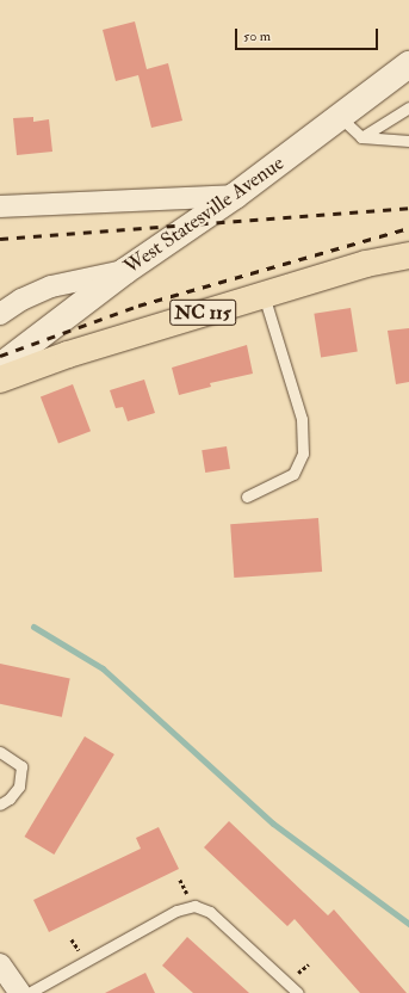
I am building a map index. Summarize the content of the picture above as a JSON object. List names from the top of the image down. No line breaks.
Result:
{"streets":{"main road":["NC 115"],"street":["West Statesville Avenue"]},"scale_bar":"50 m"}
